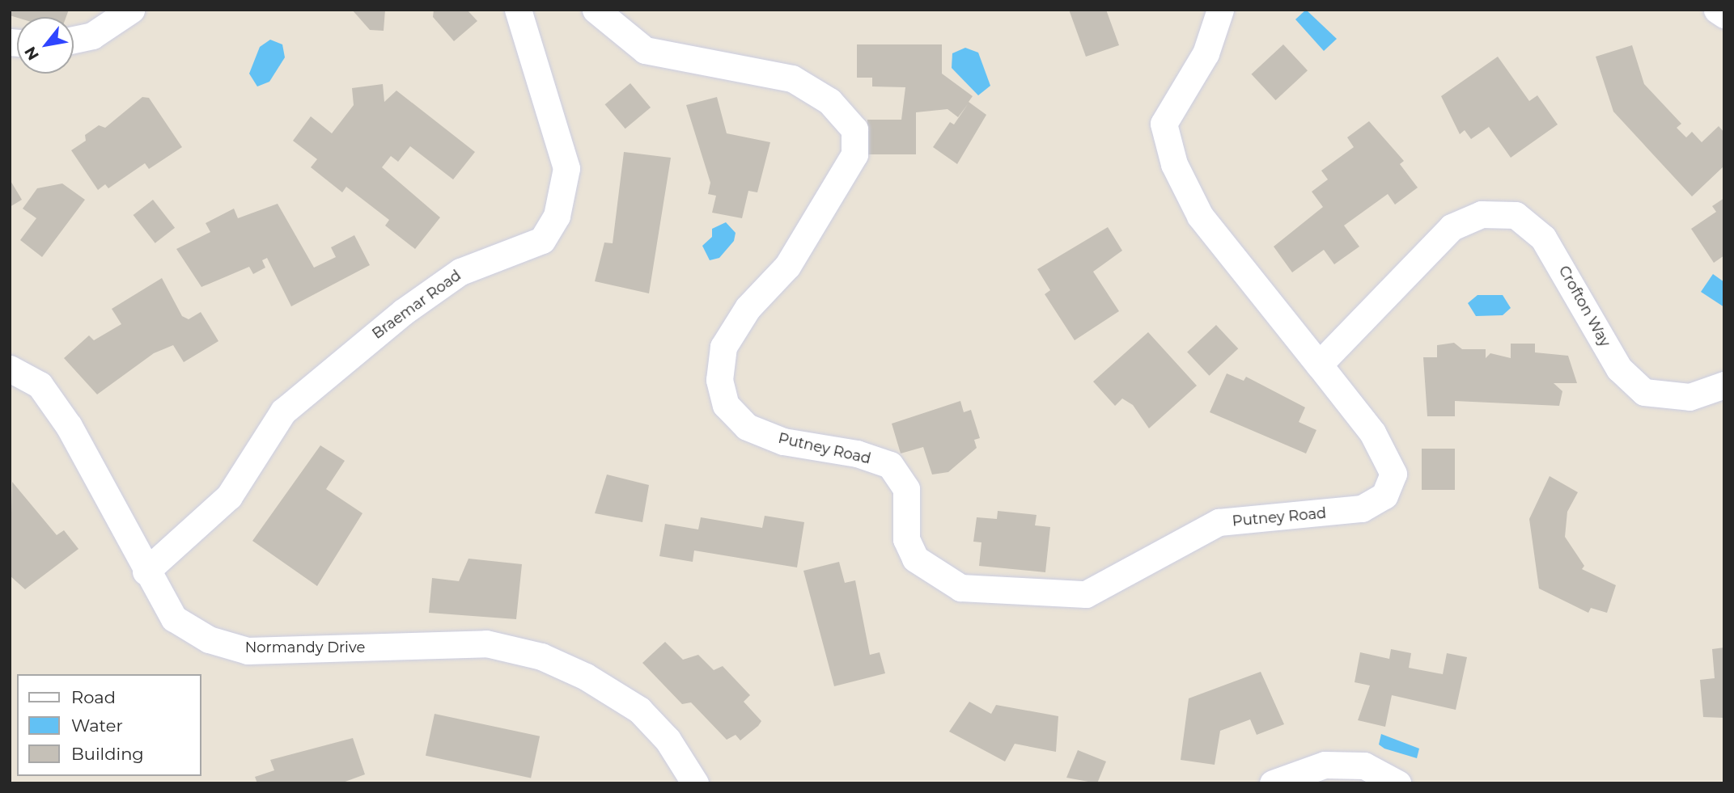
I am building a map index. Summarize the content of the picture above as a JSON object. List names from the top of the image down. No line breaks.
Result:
{"streets":{"street":["Braemar Road","Crofton Way","Putney Road","Normandy Drive"]},"crossings":[["Braemar Road","Normandy Drive"],["Crofton Way","Putney Road"]],"legend":["Road","Water","Building"],"north":"bottom left"}
